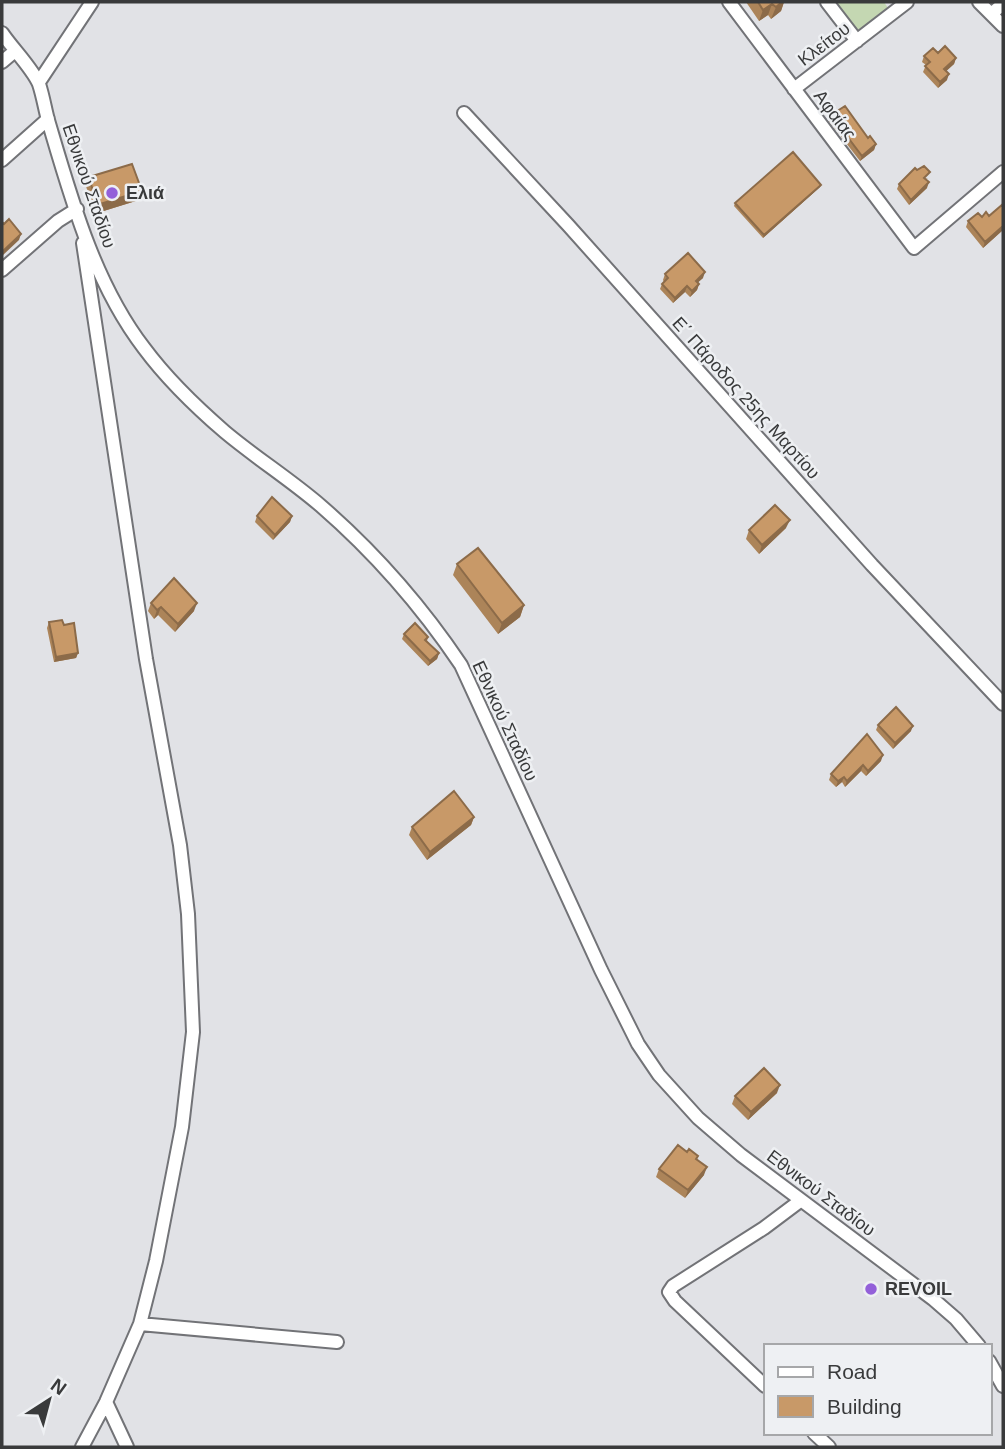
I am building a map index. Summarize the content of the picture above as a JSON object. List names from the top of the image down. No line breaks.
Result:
{"streets":{"street":["Κλείτου","Αφαίας","Εθνικού Σταδίου","Ε΄ Πάροδος 25ης Μαρτίου"]},"crossings":[["Κλείτου","Αφαίας"]],"places":["Ελιά","REVOIL"],"legend":["Road","Building"],"north":"top right"}
